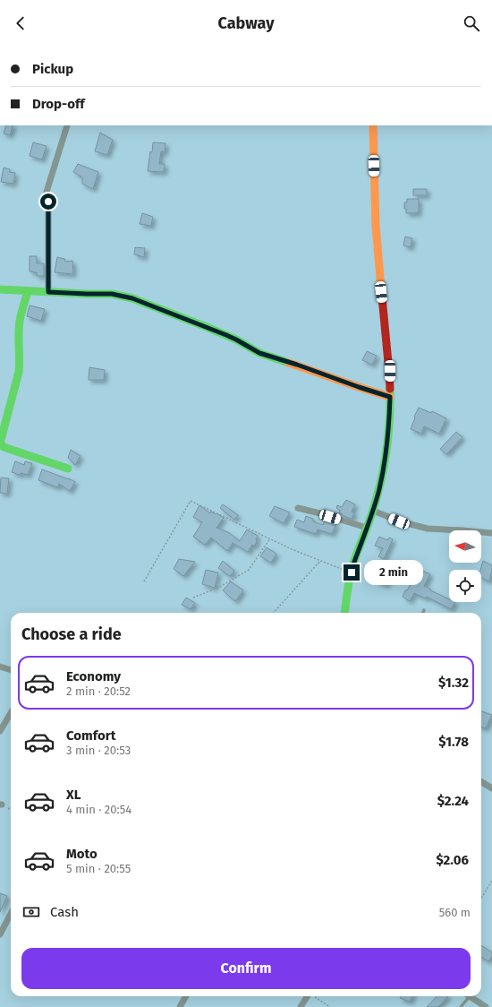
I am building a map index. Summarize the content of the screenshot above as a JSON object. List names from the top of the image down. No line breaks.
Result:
{"north":"left","page":{"header":"Cabway","banner":["Pickup","Drop-off"],"bubble":"2 min","heading":"Choose a ride","list":[{"name":"Economy","note":"2 min · 20:52","value":"$1.32"},{"name":"Comfort","note":"3 min · 20:53","value":"$1.78"},{"name":"XL","note":"4 min · 20:54","value":"$2.24"},{"name":"Moto","note":"5 min · 20:55","value":"$2.06"}],"pay":["Cash","560 m"],"buttons":"Confirm"}}
